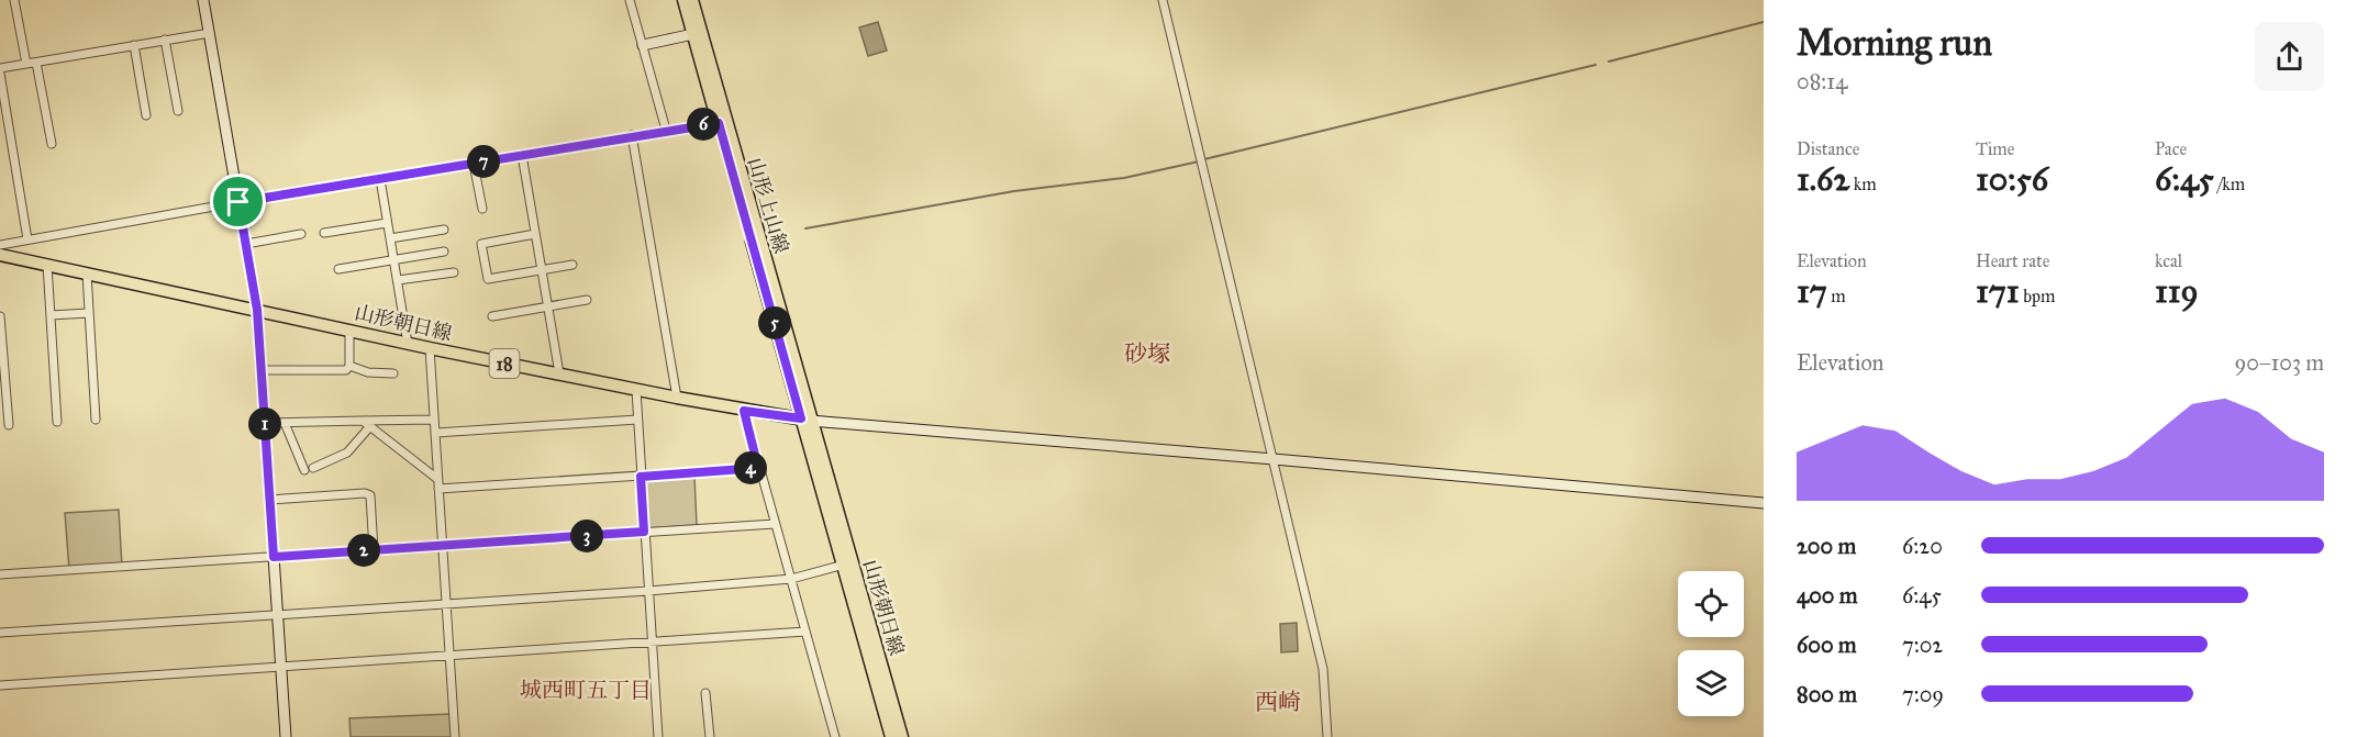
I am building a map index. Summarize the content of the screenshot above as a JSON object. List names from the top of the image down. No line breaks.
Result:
{"streets":{"main road":["山形上山線","山形朝日線","18"]},"crossings":[["山形上山線","山形朝日線"]],"districts":["砂塚","城西町五丁目","西崎"],"page":{"heading":["Morning run","08:14"],"pins":["6","7","5","1","4","3","2"],"stats":[["Distance","1.62 km"],["Time","10:56"],["Pace","6:45 /km"],["Elevation","17 m"],["Heart rate","171 bpm"],["kcal","119"]],"chart":["Elevation","90–103 m"],"list":[{"name":"200 m","note":"6:20"},{"name":"400 m","note":"6:45"},{"name":"600 m","note":"7:02"},{"name":"800 m","note":"7:09"}]}}
